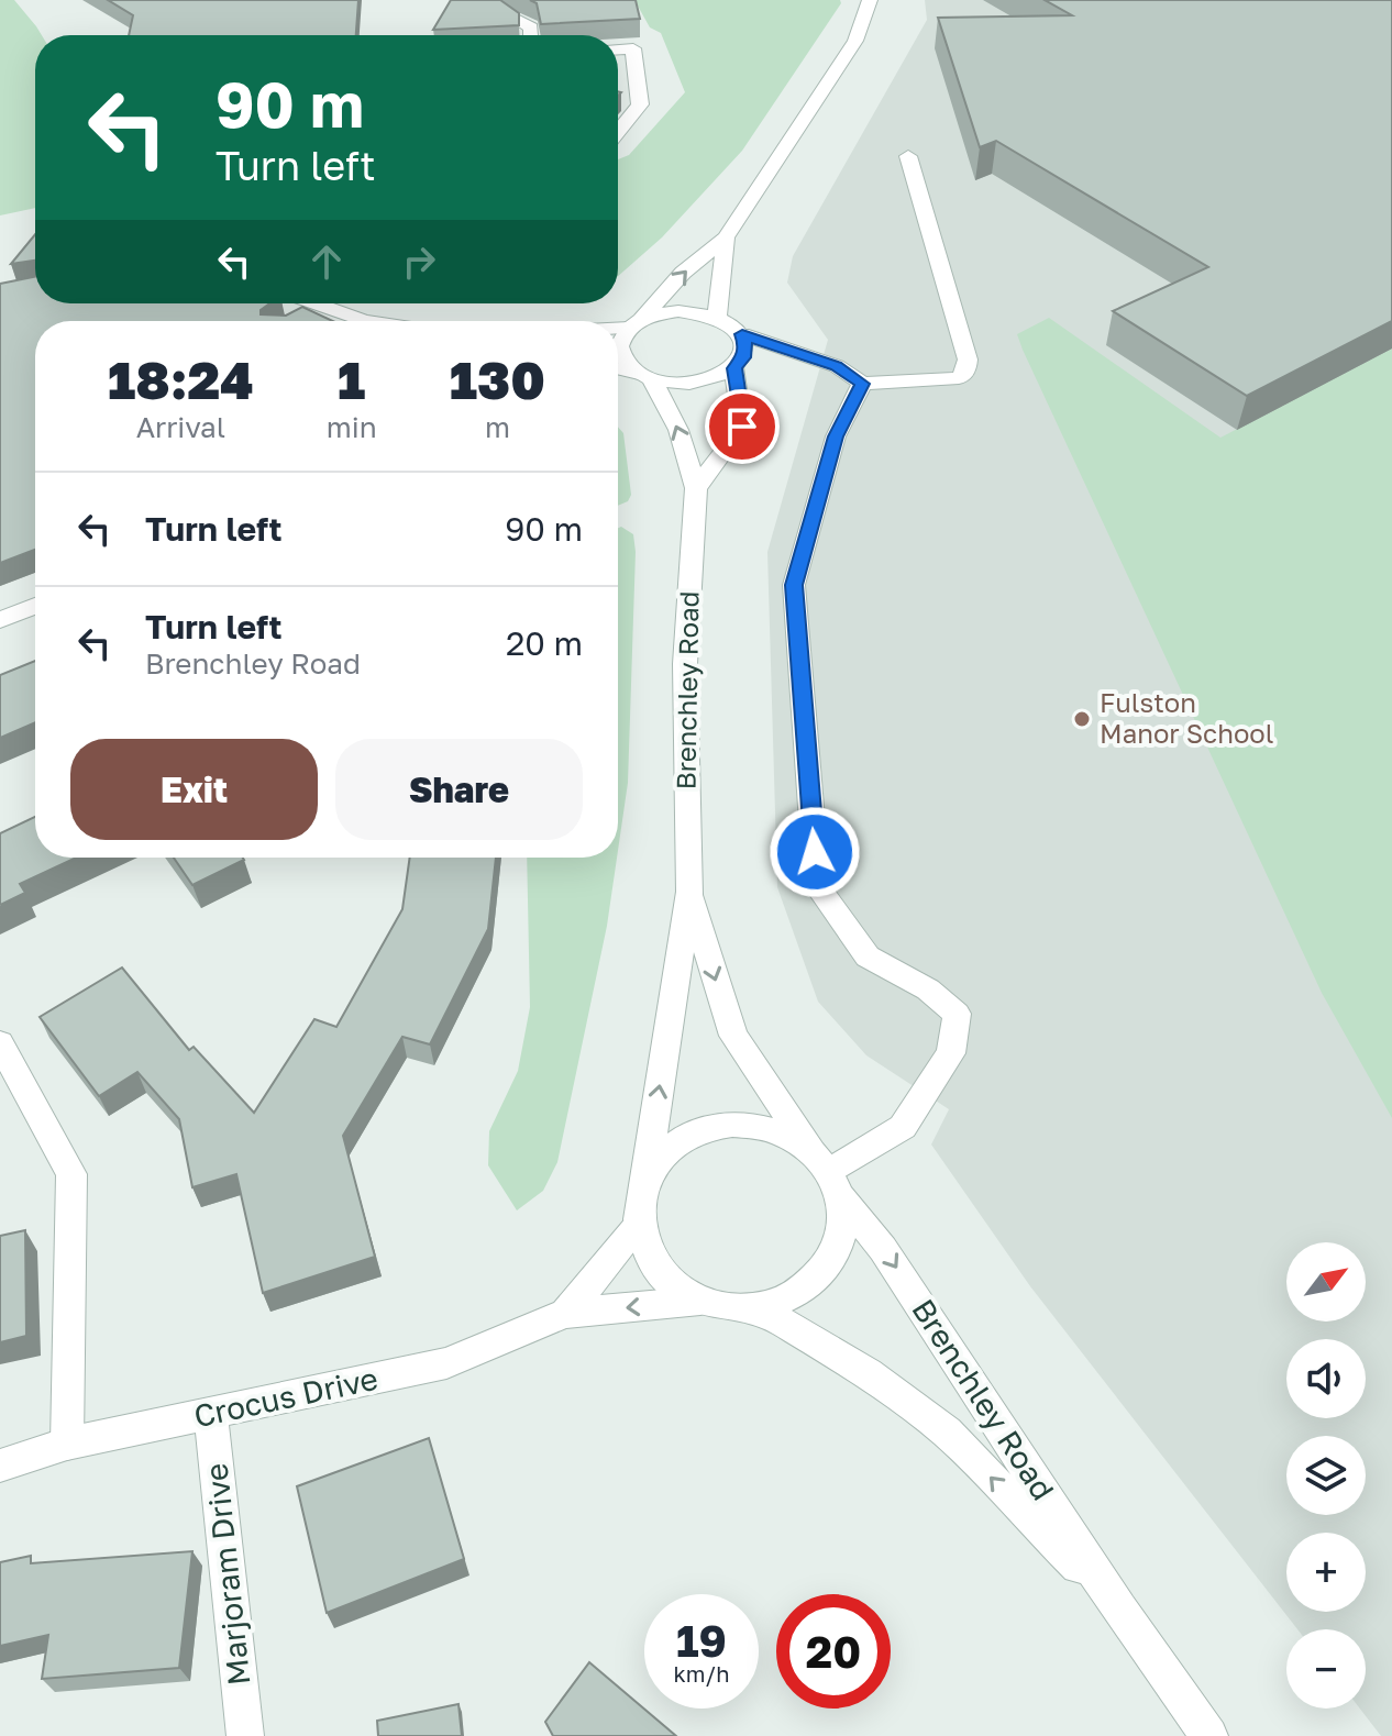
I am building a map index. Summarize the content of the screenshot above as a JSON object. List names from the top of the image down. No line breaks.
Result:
{"streets":{"street":["Brenchley Road","Crocus Drive","Marjoram Drive"]},"crossings":[["Brenchley Road","Crocus Drive"],["Crocus Drive","Marjoram Drive"]],"places":["Fulston Manor School"],"north":"top right","page":{"turn":["90 m","Turn left"],"eta":["18:24","Arrival","1","min","130","m"],"list":[{"name":"Turn left","value":"90 m"},{"name":"Turn left","note":"Brenchley Road","value":"20 m"}],"buttons":["Exit","Share"],"map_buttons":["+","−"],"speed":"19 km/h","limit":"20"}}
